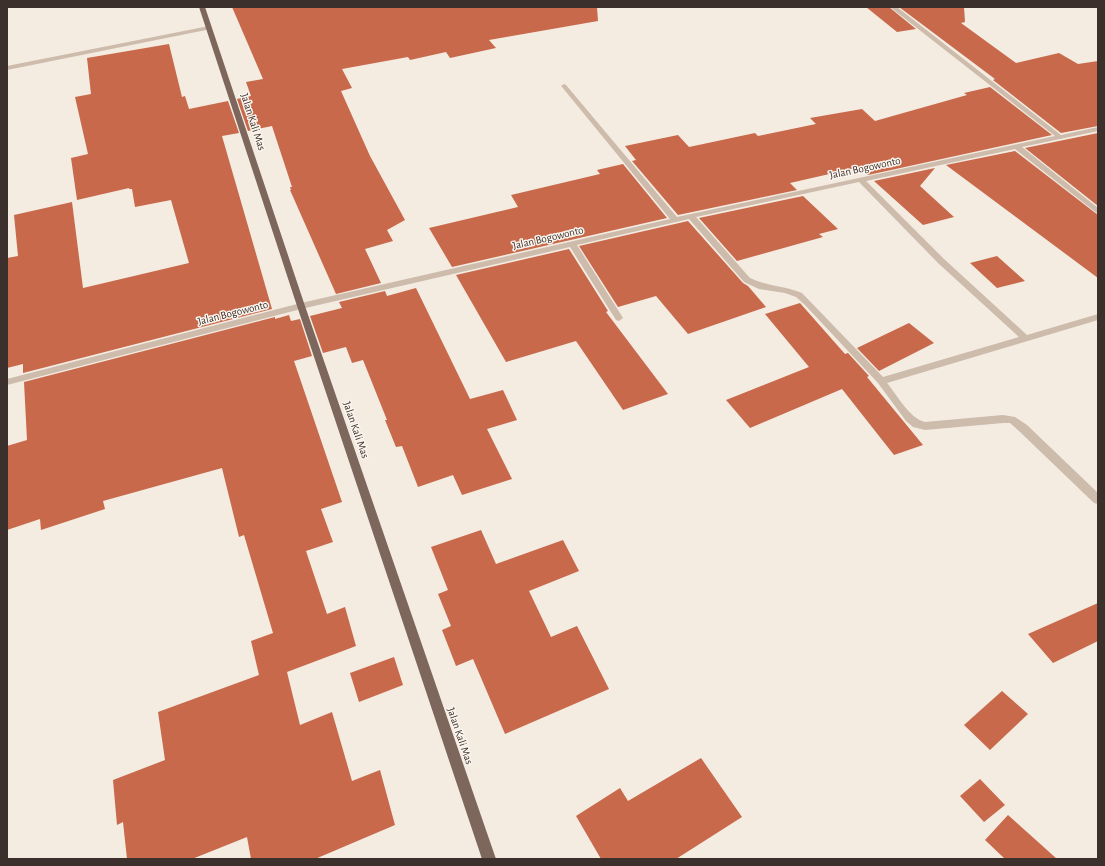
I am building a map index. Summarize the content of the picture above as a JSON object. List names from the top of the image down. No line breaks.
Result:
{"streets":{"main road":["Jalan Kali Mas"],"street":["Jalan Bogowonto"]},"crossings":[["Jalan Kali Mas","Jalan Bogowonto"]]}
